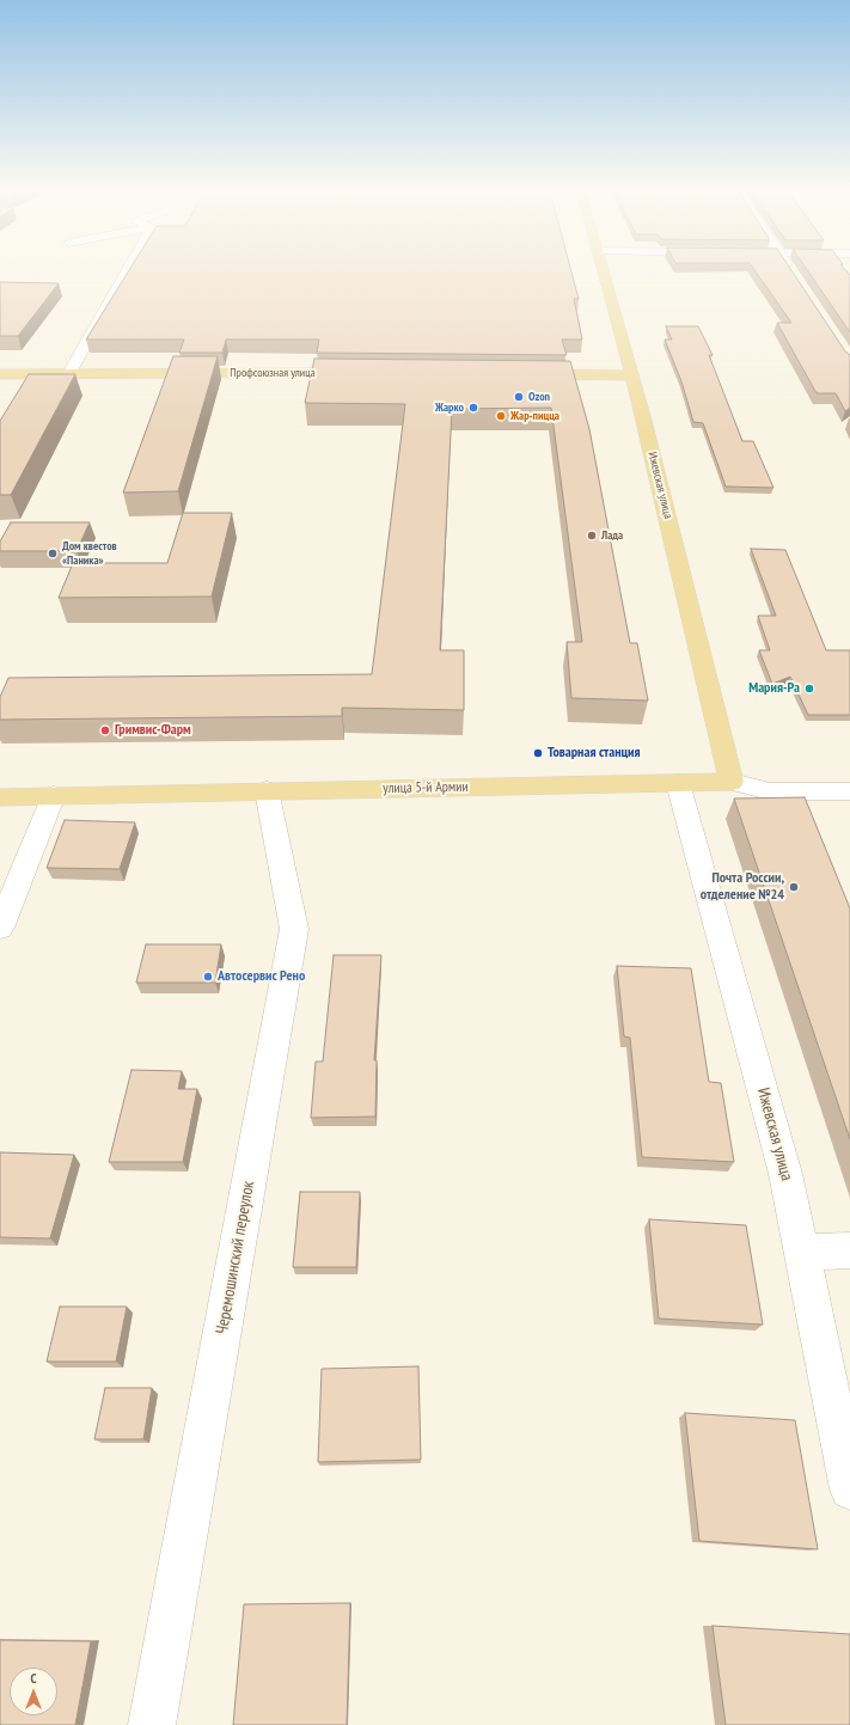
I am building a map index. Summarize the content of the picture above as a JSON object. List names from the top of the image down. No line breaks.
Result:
{"streets":{"main road":["Профсоюзная улица","Ижевская улица","улица 5-й Армии"],"street":["Черемошинский переулок"]},"crossings":[["Ижевская улица","улица 5-й Армии"],["улица 5-й Армии","Черемошинский переулок"]],"places":["Ozon","Жарко","Жар-пицца","Лада","Дом квестов «Паника»","Мария-Ра","Гримвис-Фарм","Товарная cтанция","Почта России, отделение №24","Автосервис Рено"],"north":"top"}
